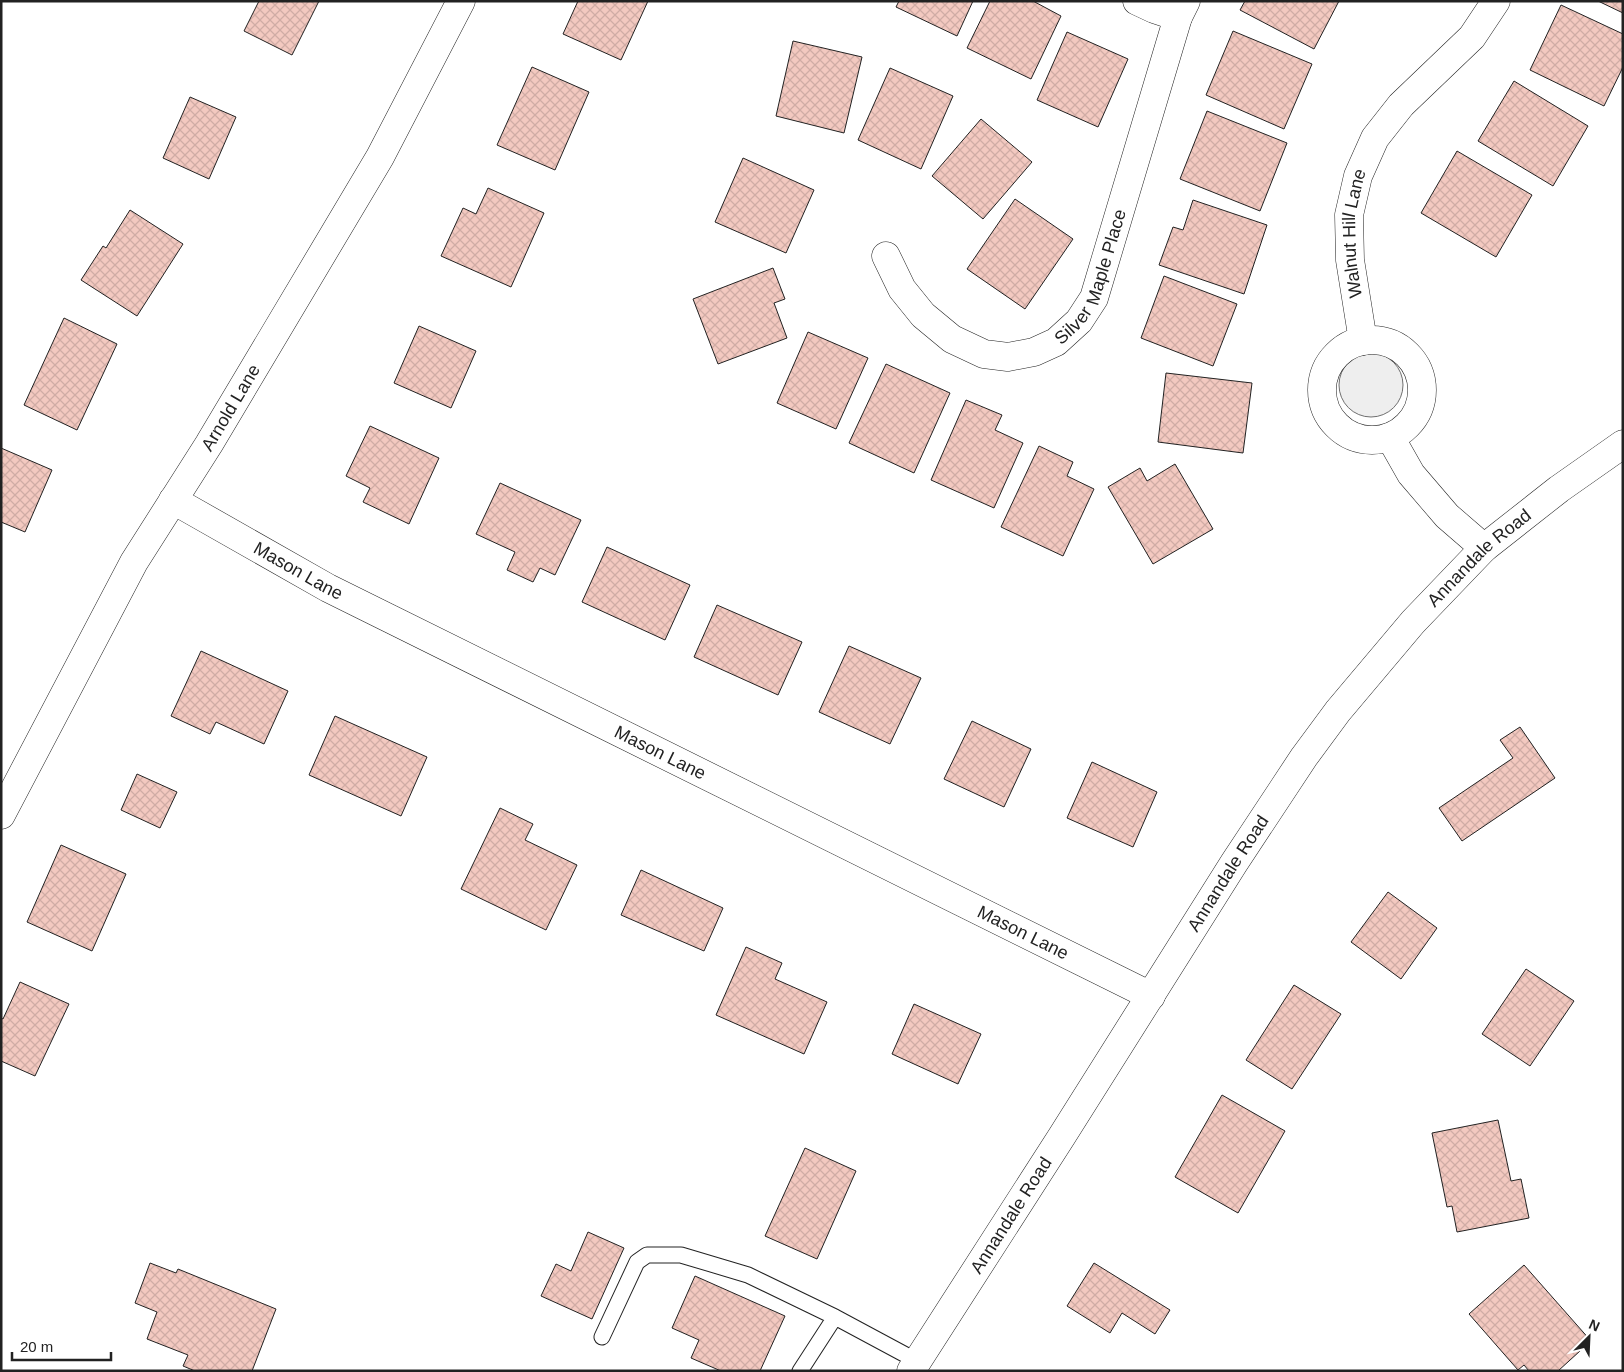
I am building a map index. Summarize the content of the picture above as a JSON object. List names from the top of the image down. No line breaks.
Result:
{"streets":{"street":["Walnut Hill Lane","Silver Maple Place","Arnold Lane","Annandale Road","Mason Lane"]},"crossings":[["Arnold Lane","Mason Lane"],["Annandale Road","Mason Lane"]],"scale_bar":"20 m","north":"top right"}
